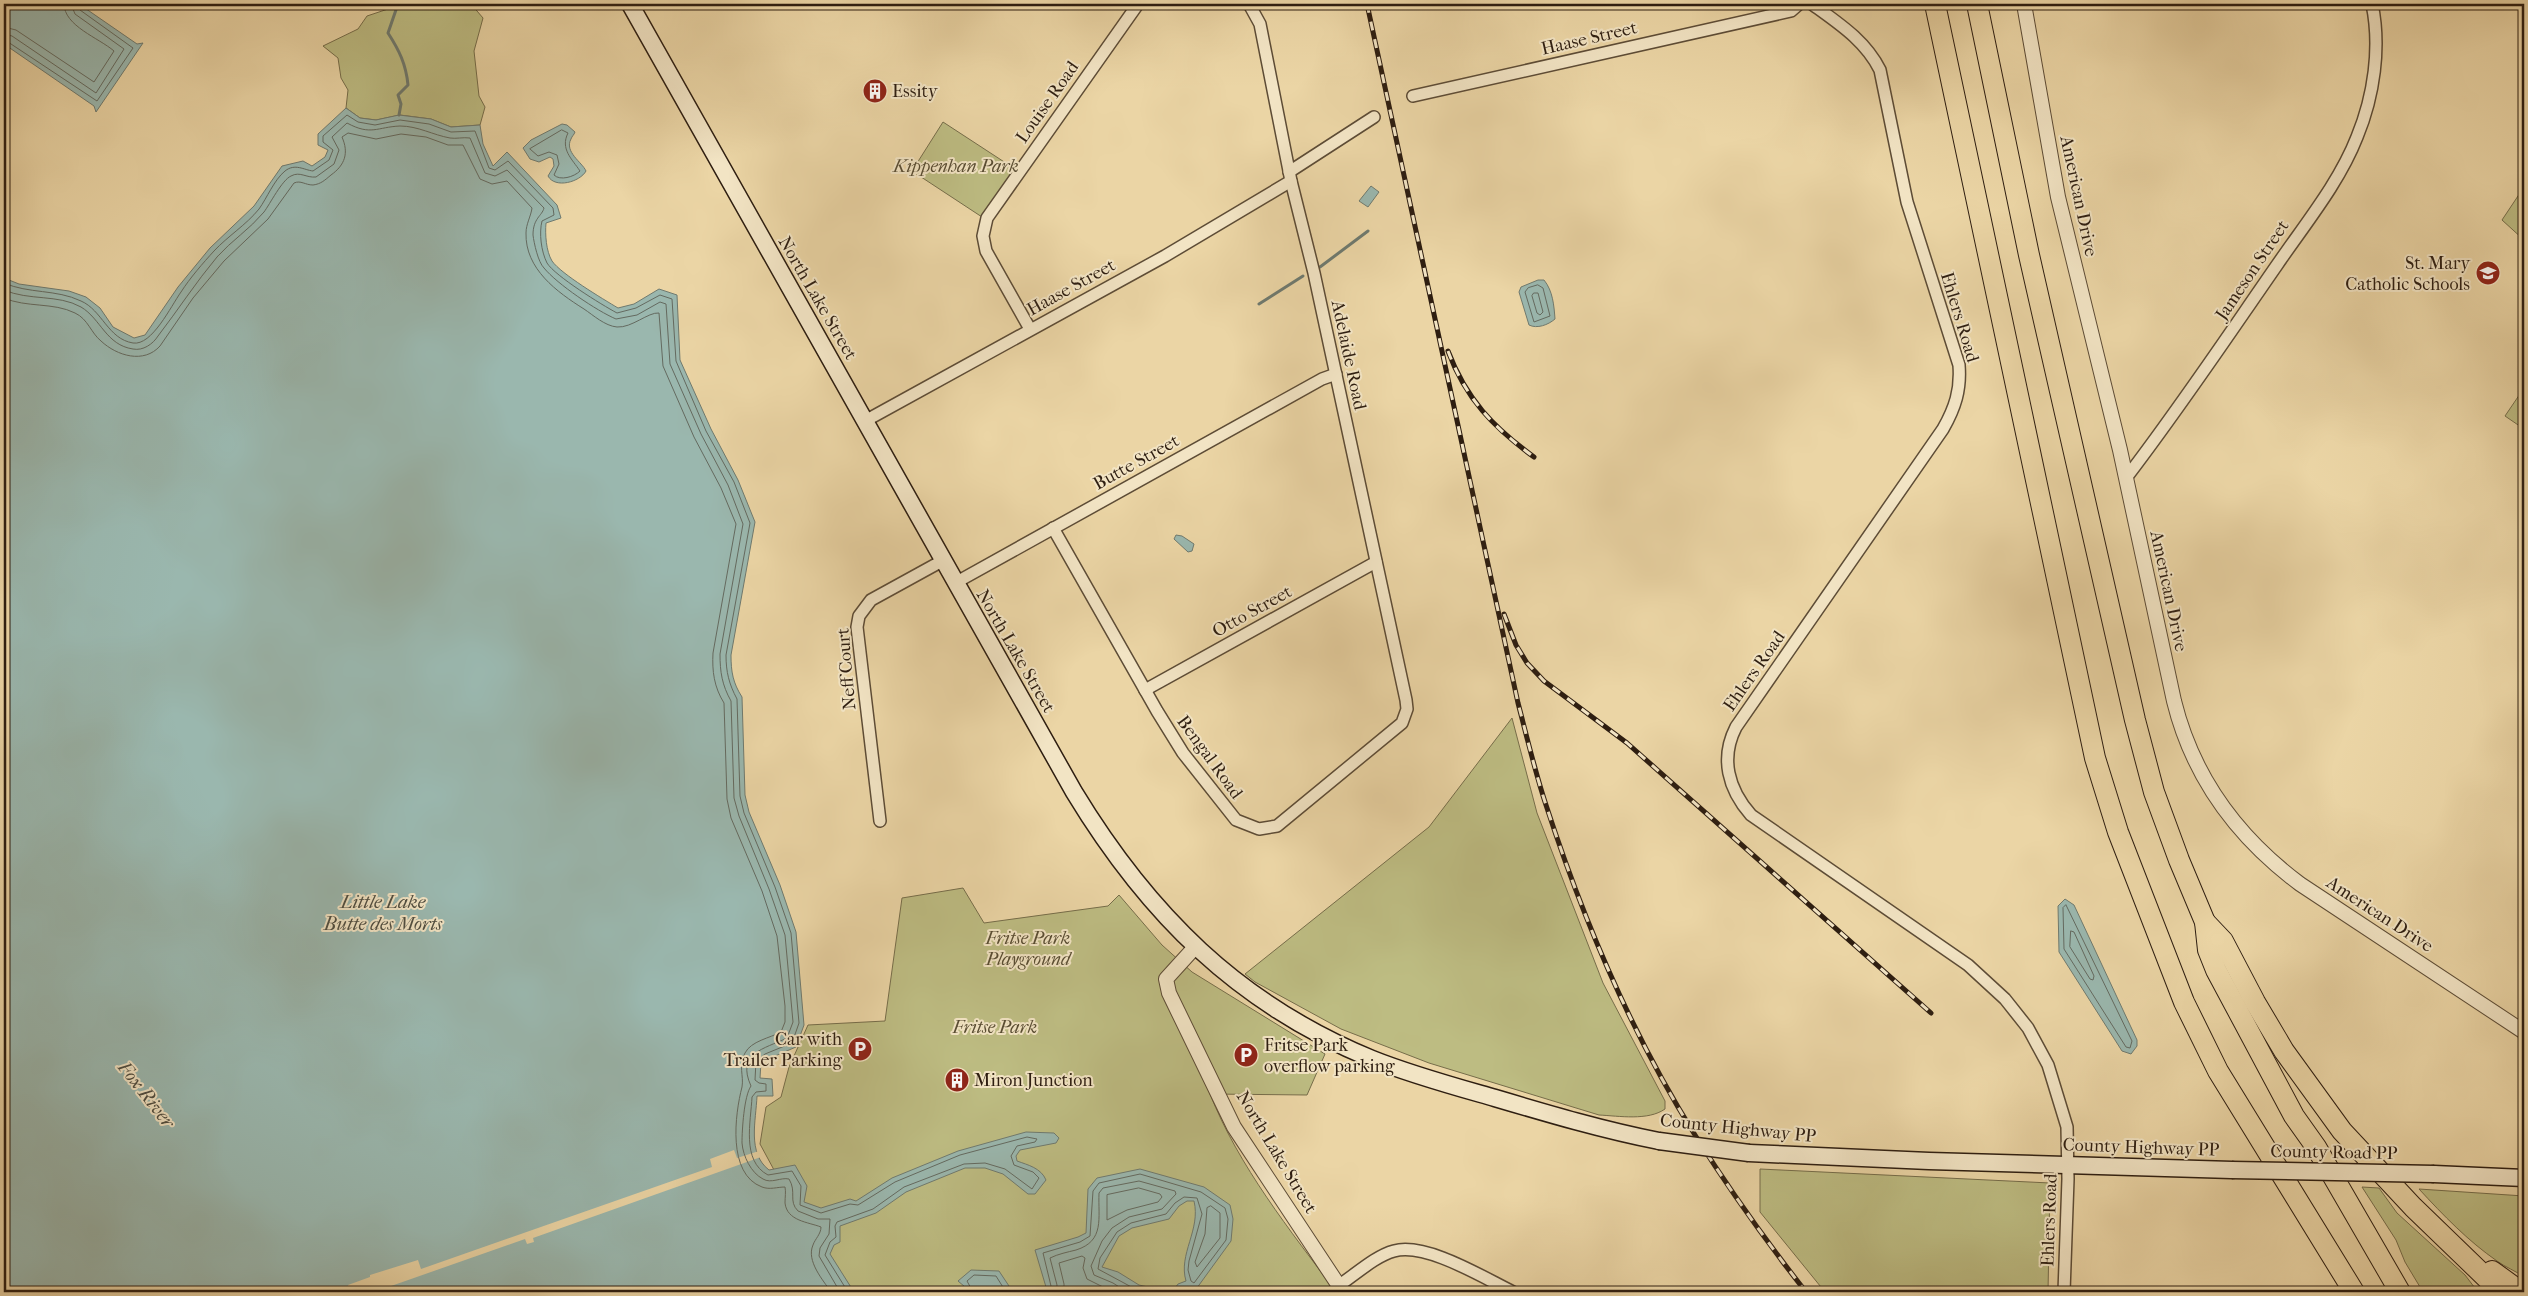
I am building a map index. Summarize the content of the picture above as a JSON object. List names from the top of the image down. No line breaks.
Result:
{"streets":{"main road":["North Lake Street","County Highway PP","County Road PP"],"street":["Haase Street","Louise Road","American Drive","Jameson Street","Ehlers Road","Adelaide Road","Butte Street","Otto Street","Neff Court","Bengal Road"]},"crossings":[["Haase Street","Louise Road"],["Haase Street","North Lake Street"],["Haase Street","Adelaide Road"],["American Drive","Jameson Street"],["North Lake Street","Butte Street"],["North Lake Street","Neff Court"],["North Lake Street","County Highway PP"],["Ehlers Road","County Highway PP"],["Adelaide Road","Butte Street"],["Adelaide Road","Otto Street"],["Adelaide Road","Bengal Road"],["Butte Street","Bengal Road"],["Otto Street","Bengal Road"],["County Highway PP","County Road PP"]],"water":["Little Lake Butte des Morts","Fox River"],"parks":["Kippenhan Park","Fritse Park Playground","Fritse Park"],"places":{"building":["Essity","Miron Junction"],"school or university":["St. Mary Catholic Schools"],"parking":["Car with Trailer Parking","Fritse Park overflow parking"]}}
